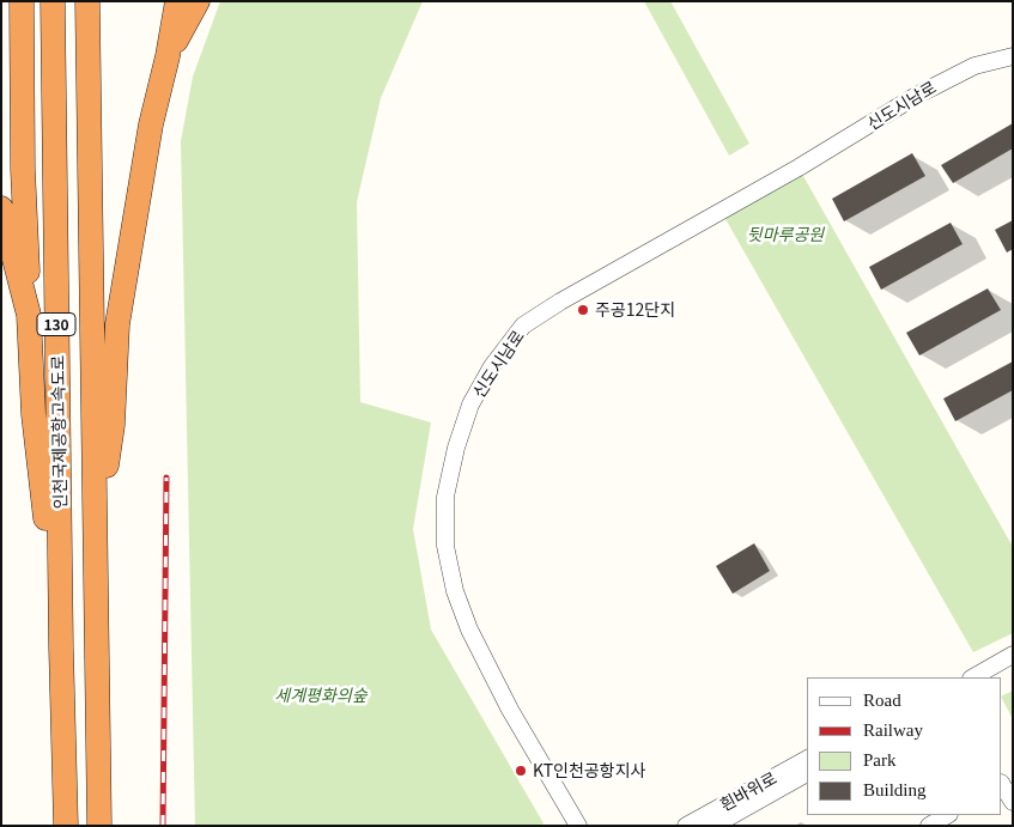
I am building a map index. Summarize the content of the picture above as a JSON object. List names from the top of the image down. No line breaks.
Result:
{"streets":{"highway":["130","인천국제공항고속도로"],"street":["신도시남로","흰바위로"]},"parks":["뒷마루공원","세계평화의숲"],"places":["주공12단지","KT인천공항지사"],"legend":["Road","Railway","Park","Building"]}
